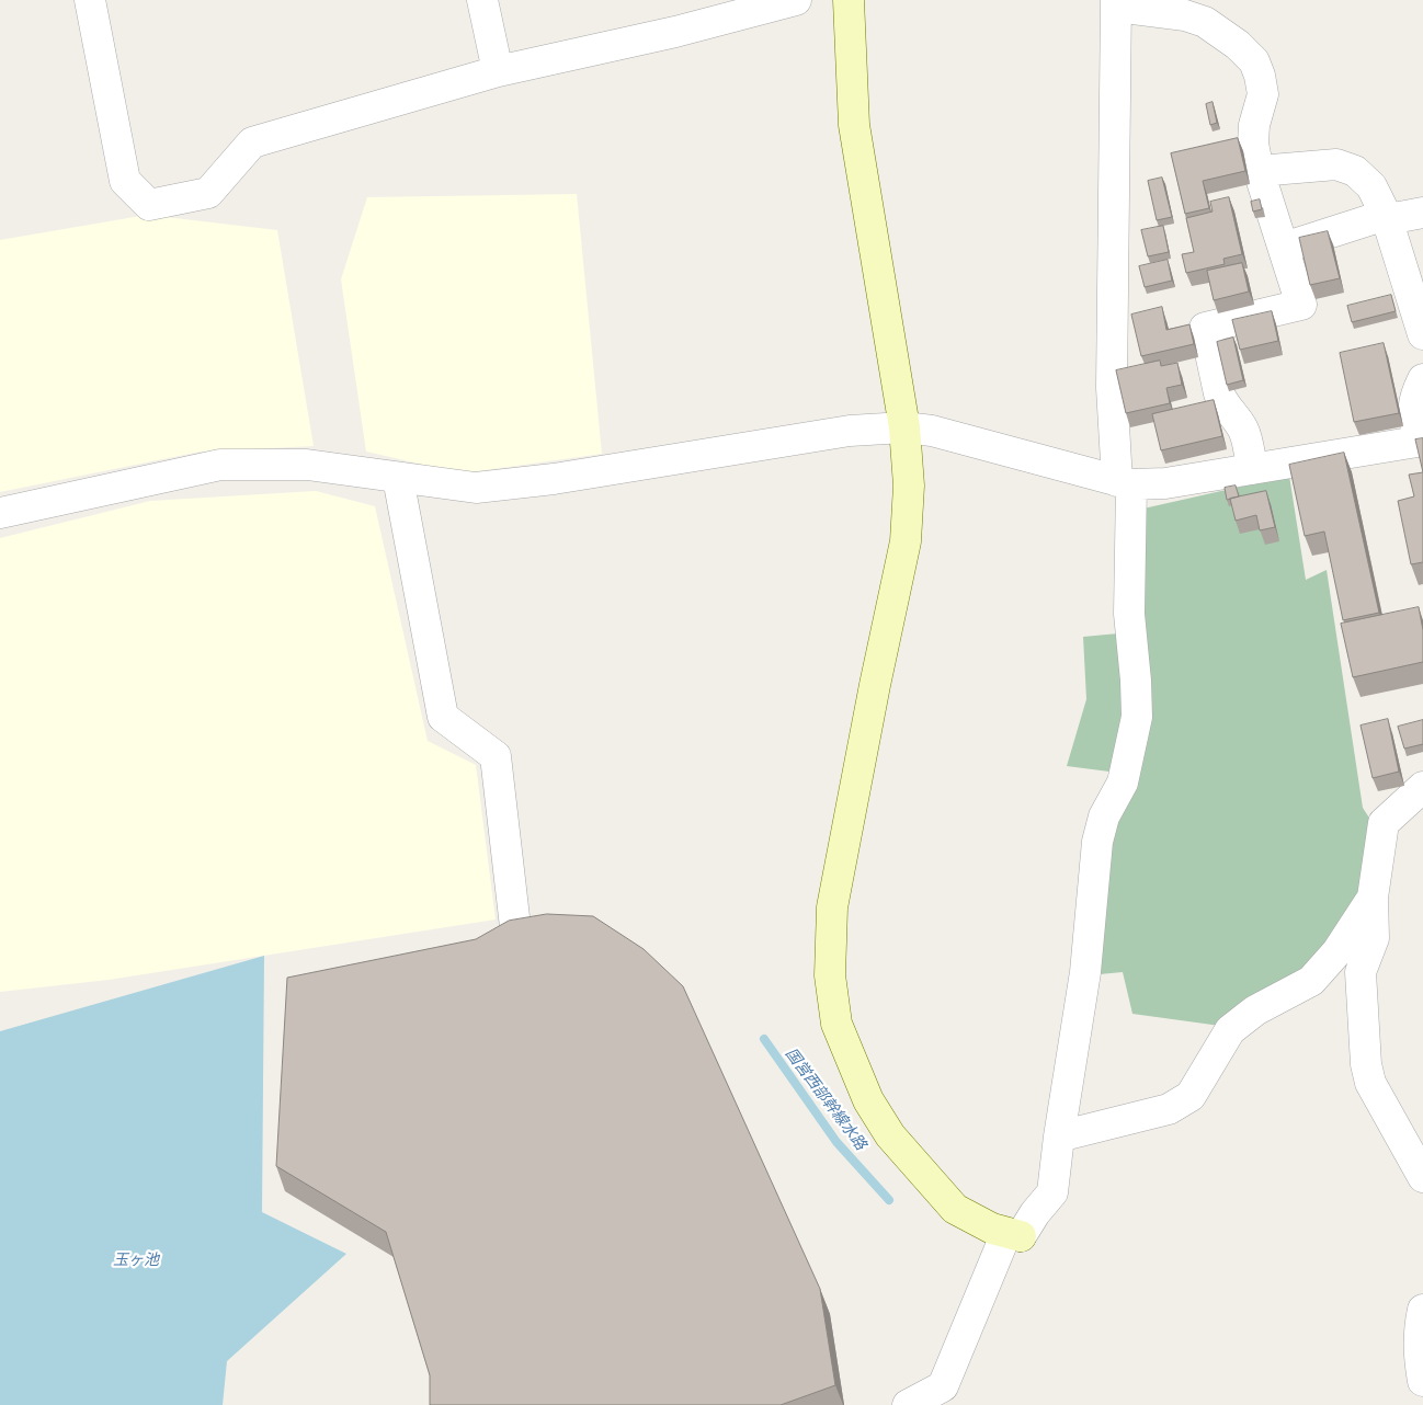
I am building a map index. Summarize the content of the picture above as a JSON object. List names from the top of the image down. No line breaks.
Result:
{"water":["国営西部幹線水路","玉ヶ池"]}
